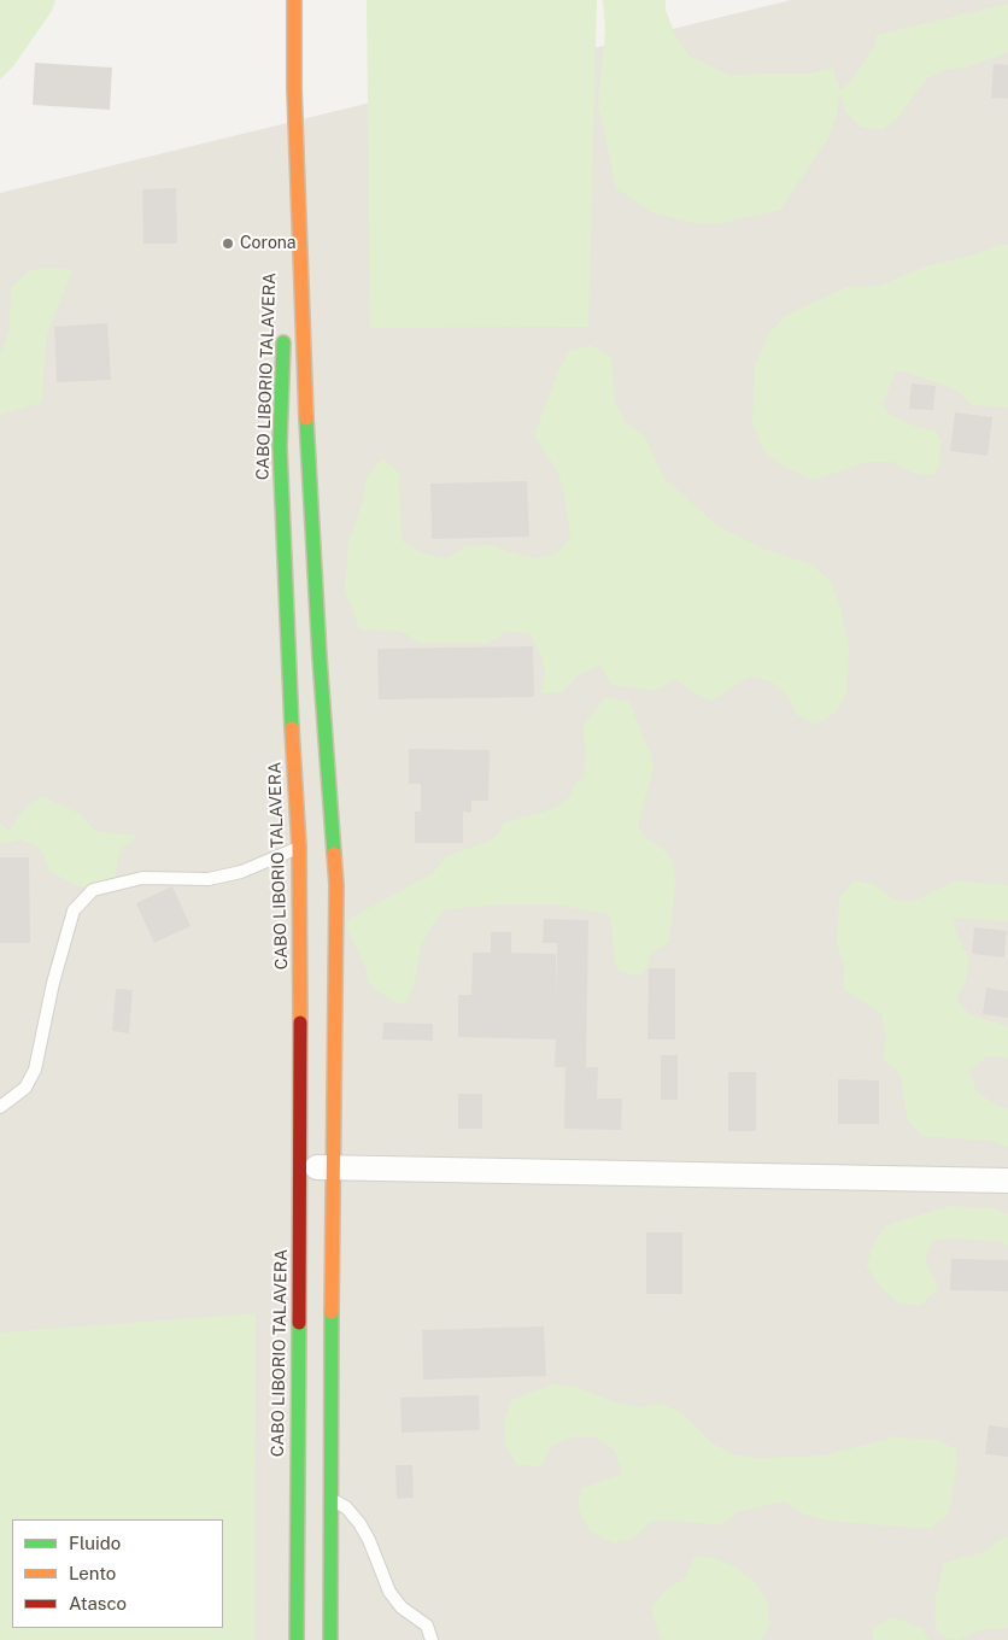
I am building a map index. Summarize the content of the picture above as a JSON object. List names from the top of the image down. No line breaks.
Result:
{"streets":{"highway":["CABO LIBORIO TALAVERA"]},"places":["Corona"],"legend":["Fluido","Lento","Atasco"]}
